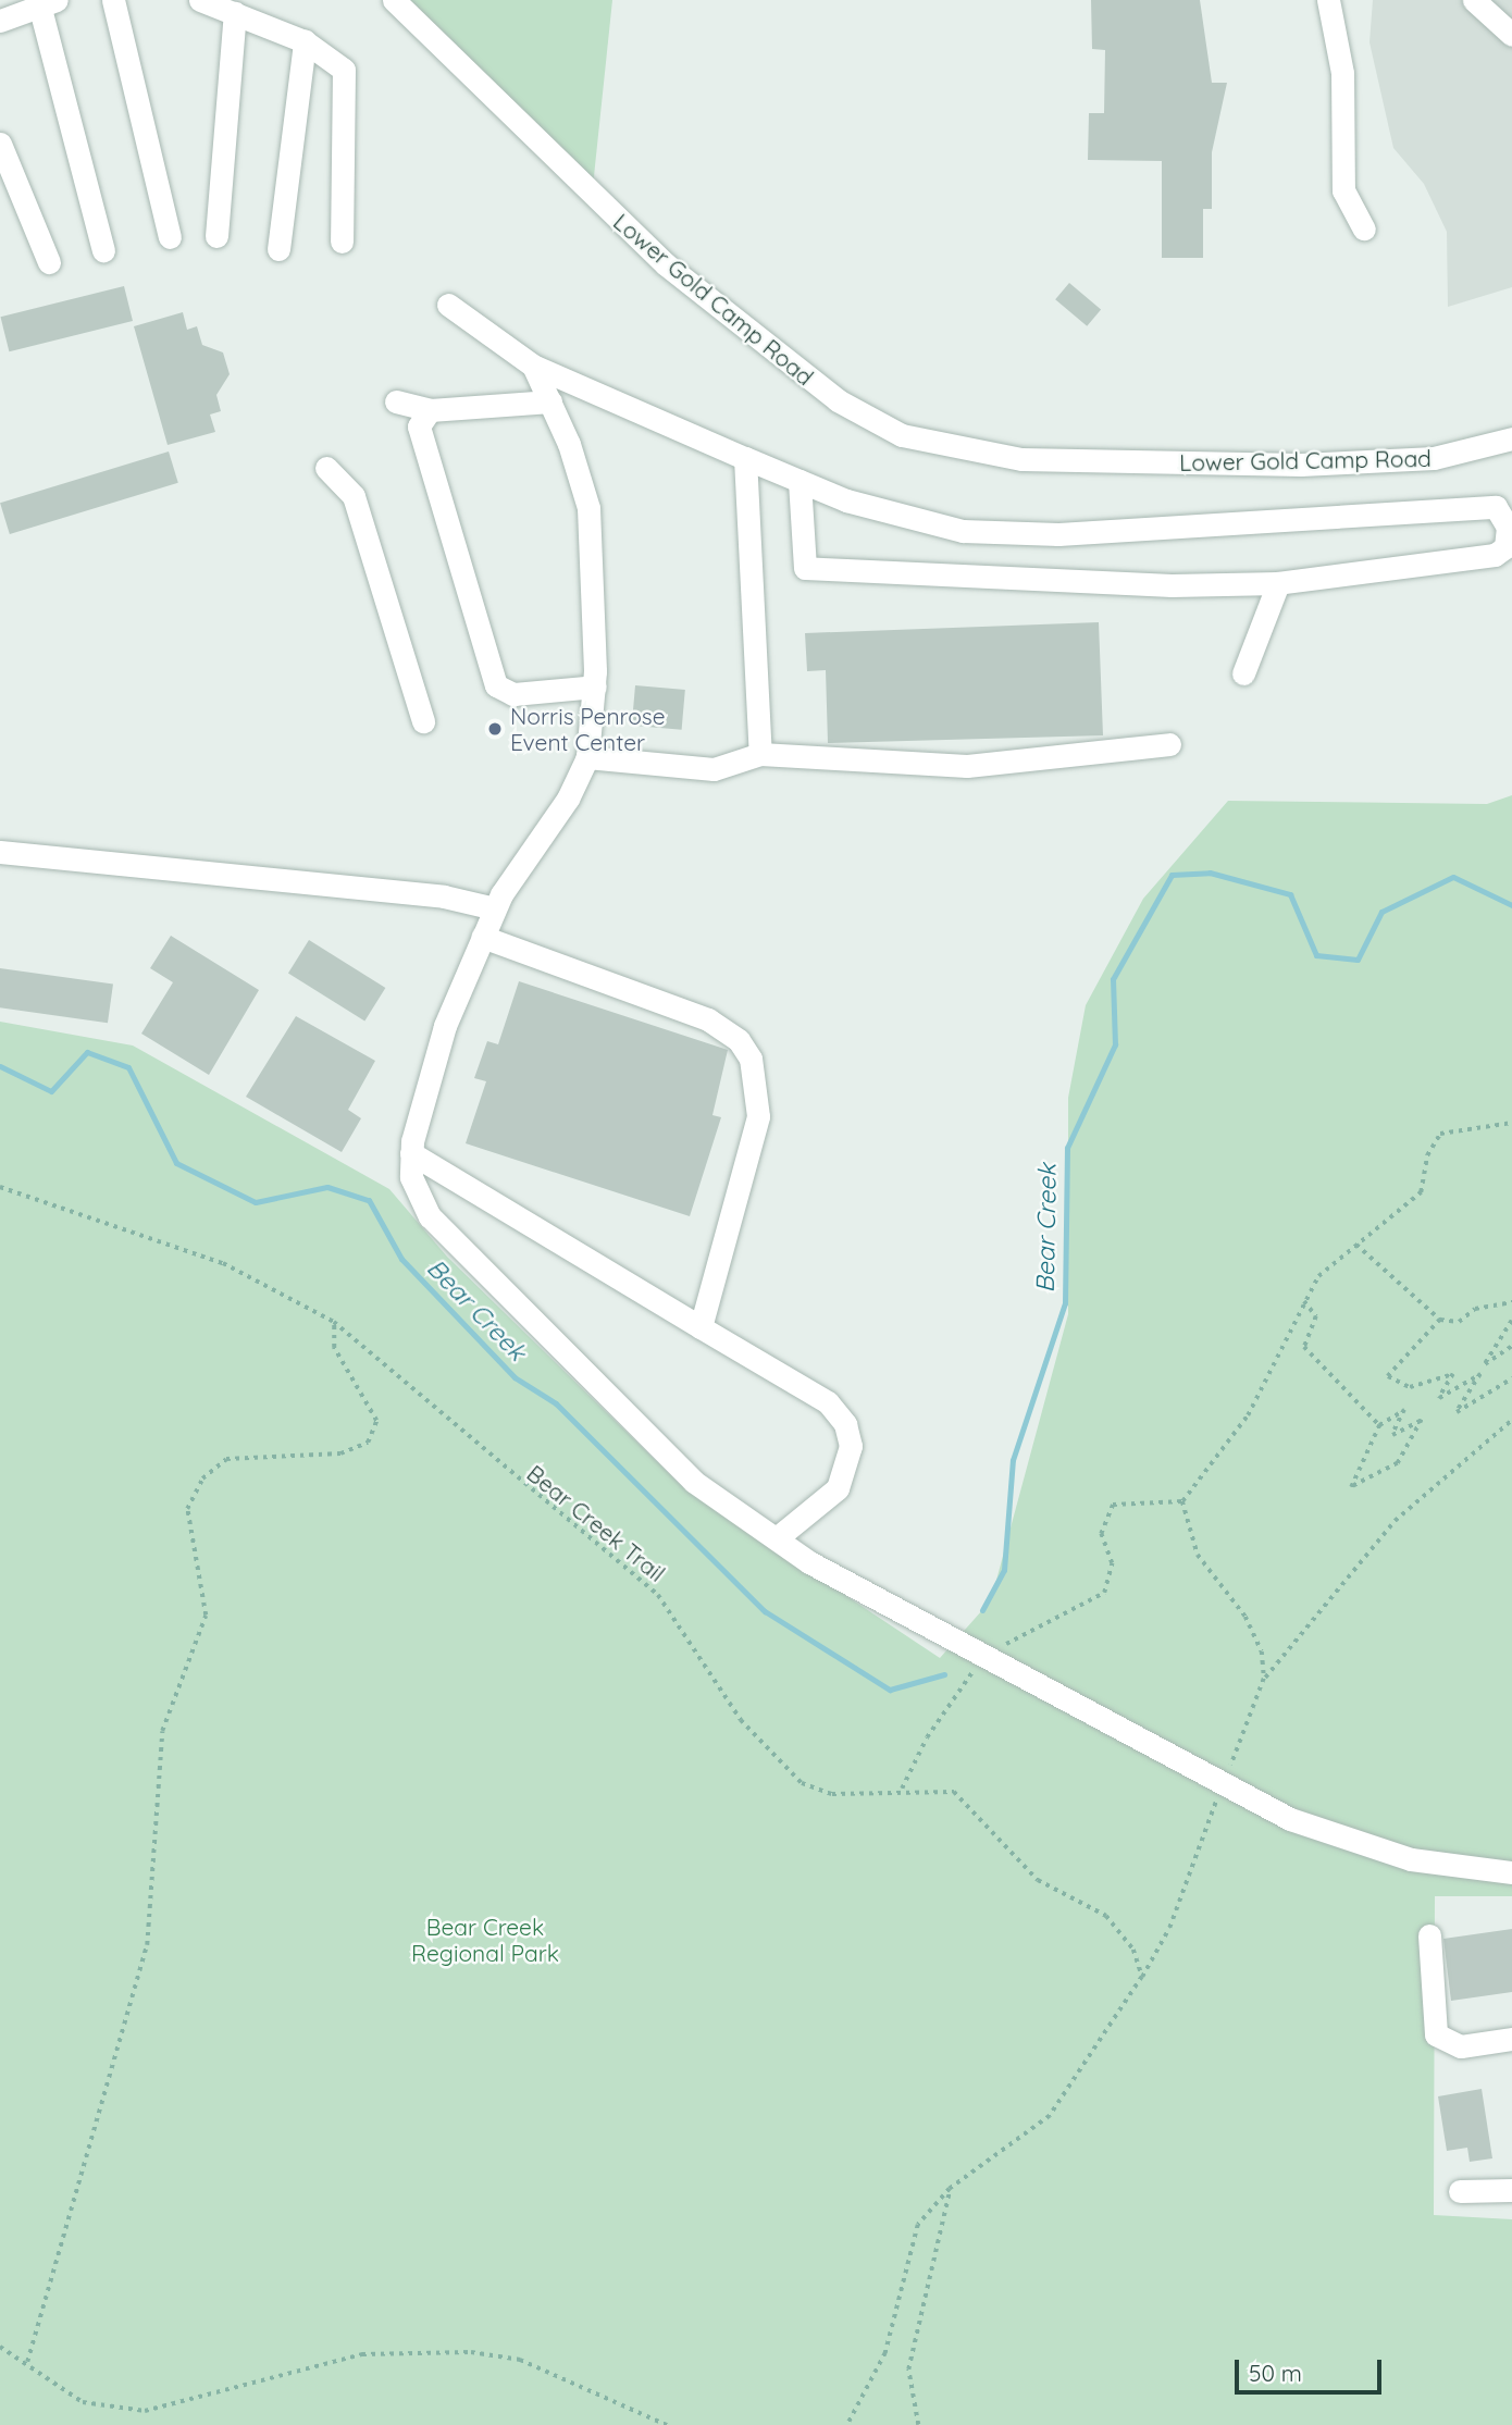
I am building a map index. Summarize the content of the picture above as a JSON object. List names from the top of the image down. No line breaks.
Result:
{"streets":{"street":["Lower Gold Camp Road"],"path":["Bear Creek Trail"]},"water":["Bear Creek"],"parks":["Bear Creek Regional Park"],"places":["Norris Penrose Event Center"],"scale_bar":"50 m"}
